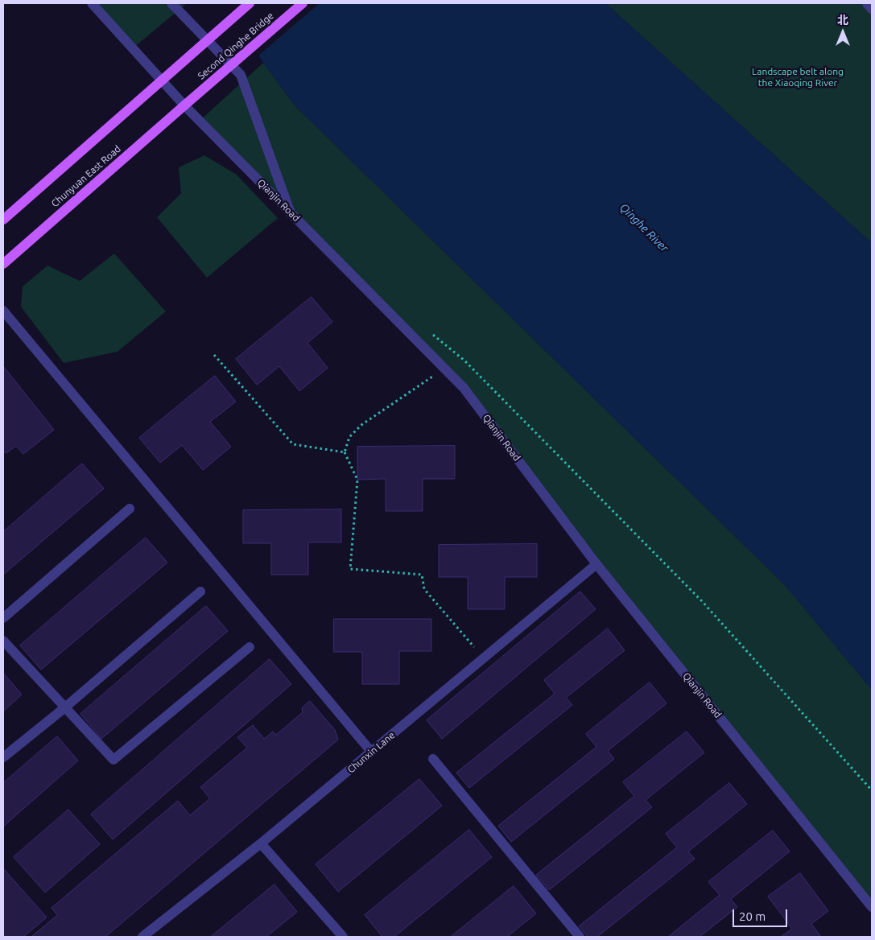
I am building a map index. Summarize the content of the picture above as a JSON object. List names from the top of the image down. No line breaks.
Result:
{"streets":{"main road":["Second Qinghe Bridge","Chunyuan East Road"],"street":["Qianjin Road","Chunxin Lane"]},"crossings":[["Second Qinghe Bridge","Chunyuan East Road"],["Second Qinghe Bridge","Qianjin Road"],["Chunyuan East Road","Qianjin Road"],["Qianjin Road","Chunxin Lane"]],"water":["Qinghe River"],"parks":["Landscape belt along the Xiaoqing River"],"scale_bar":"20 m","north":"top"}
